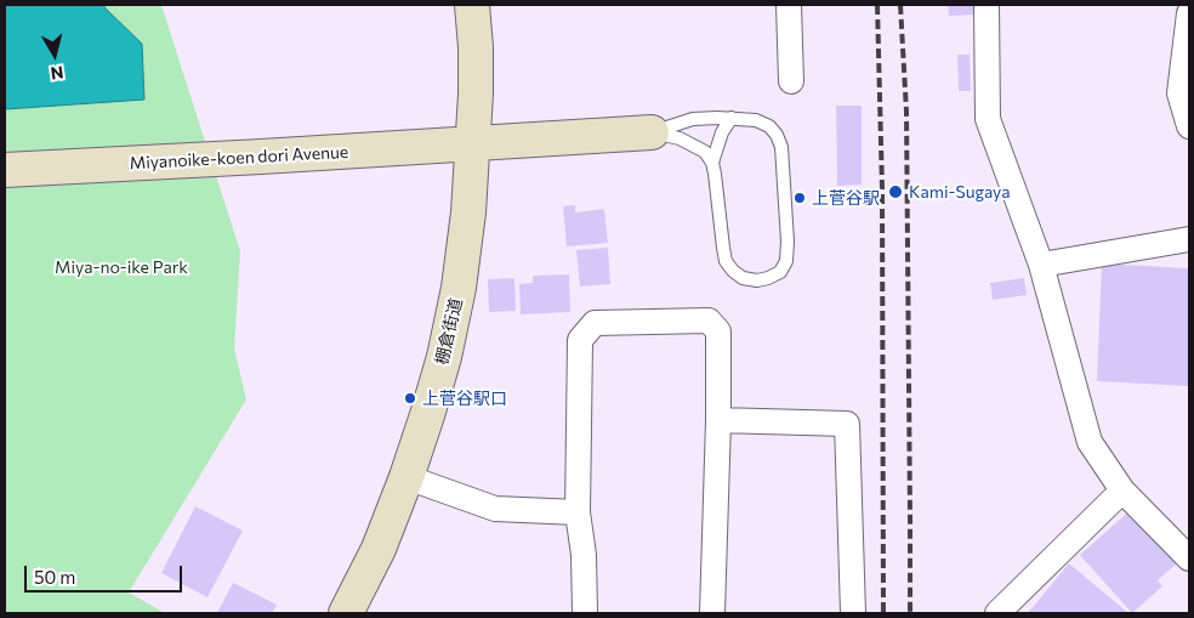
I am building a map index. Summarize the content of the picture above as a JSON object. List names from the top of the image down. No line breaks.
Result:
{"streets":{"main road":["Miyanoike-koen dori Avenue","棚倉街道"]},"crossings":[["Miyanoike-koen dori Avenue","棚倉街道"]],"parks":["Miya-no-ike Park"],"places":["Kami-Sugaya","上菅谷駅","上菅谷駅口"],"scale_bar":"50 m","north":"bottom"}
